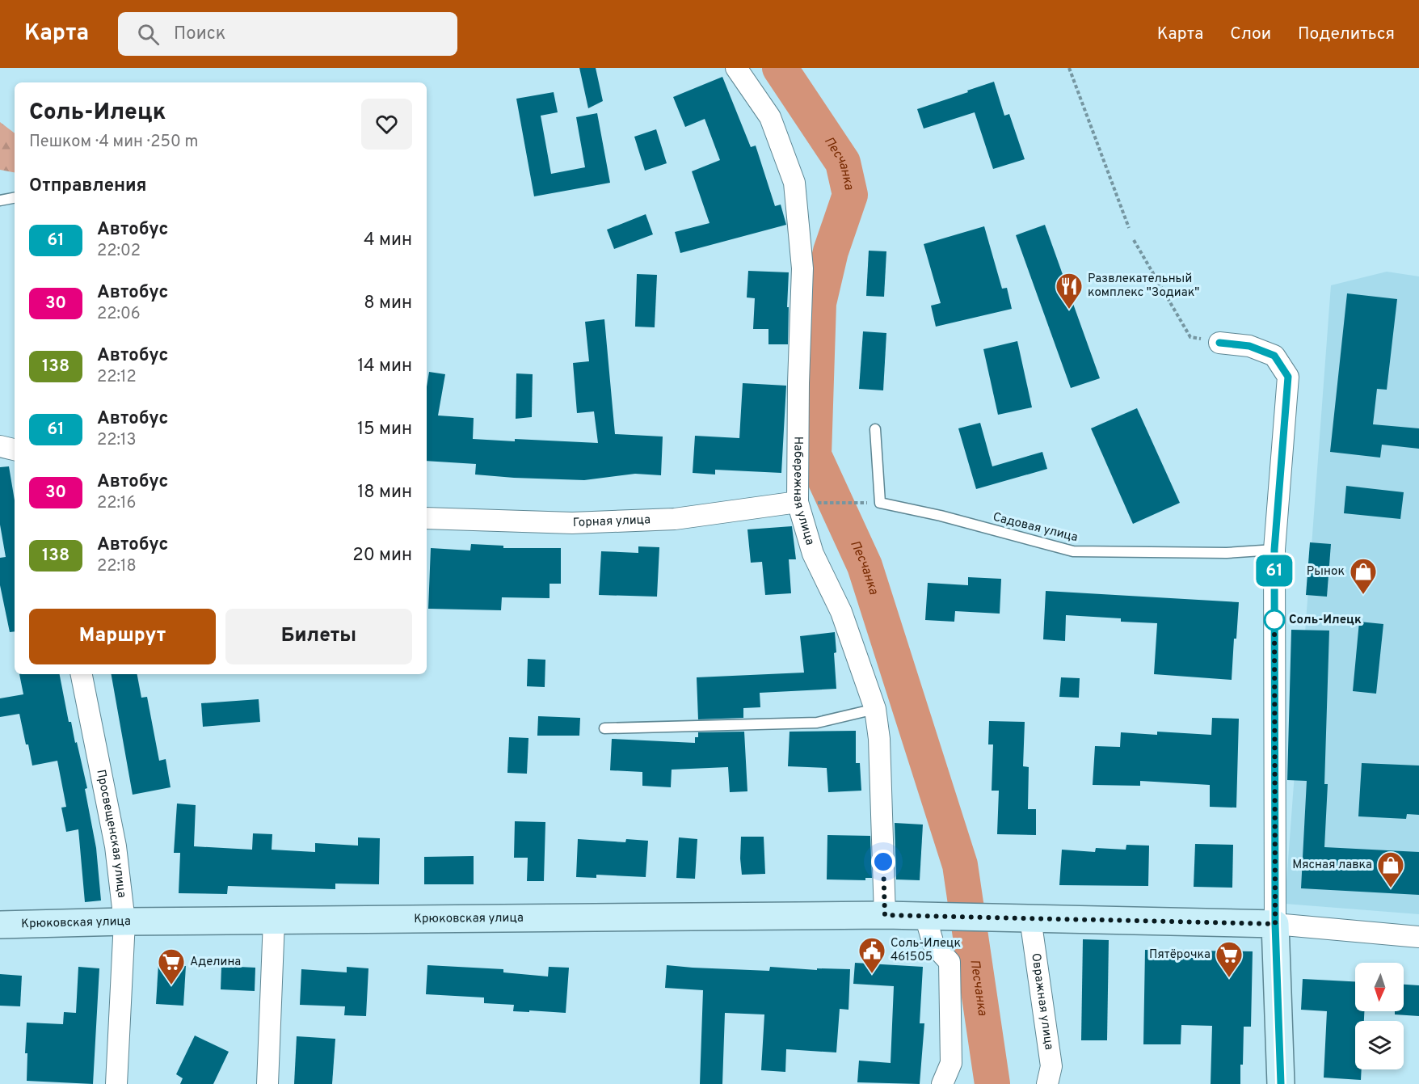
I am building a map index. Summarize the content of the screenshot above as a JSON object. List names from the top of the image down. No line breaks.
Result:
{"streets":{"street":["Набережная улица","Горная улица","Просвещенская улица","Крюковская улица","Овражная улица"],"lane":["Садовая улица"]},"crossings":[["Набережная улица","Горная улица"],["Набережная улица","Крюковская улица"],["Просвещенская улица","Крюковская улица"],["Крюковская улица","Овражная улица"]],"water":["Песчанка"],"places":{"restaurant":["Развлекательный комплекс \"Зодиак\""],"shop":["Рынок","Мясная лавка"],"other":["Соль-Илецк"],"public building":["Соль-Илецк 461505"],"supermarket":["Пятёрочка","Аделина"]},"lines":["bus line 61"],"north":"bottom","page":{"header":"Карта","search":"Поиск","nav":["Карта","Слои","Поделиться"],"on_map":"61","heading":[["Соль-Илецк","Пешком · 4 мин · 250 m"],"Отправления"],"list":[{"mark":"61","name":"Автобус","note":"22:02","value":"4 мин"},{"mark":"30","name":"Автобус","note":"22:06","value":"8 мин"},{"mark":"138","name":"Автобус","note":"22:12","value":"14 мин"},{"mark":"61","name":"Автобус","note":"22:13","value":"15 мин"},{"mark":"30","name":"Автобус","note":"22:16","value":"18 мин"},{"mark":"138","name":"Автобус","note":"22:18","value":"20 мин"}],"buttons":["Маршрут","Билеты"]}}
